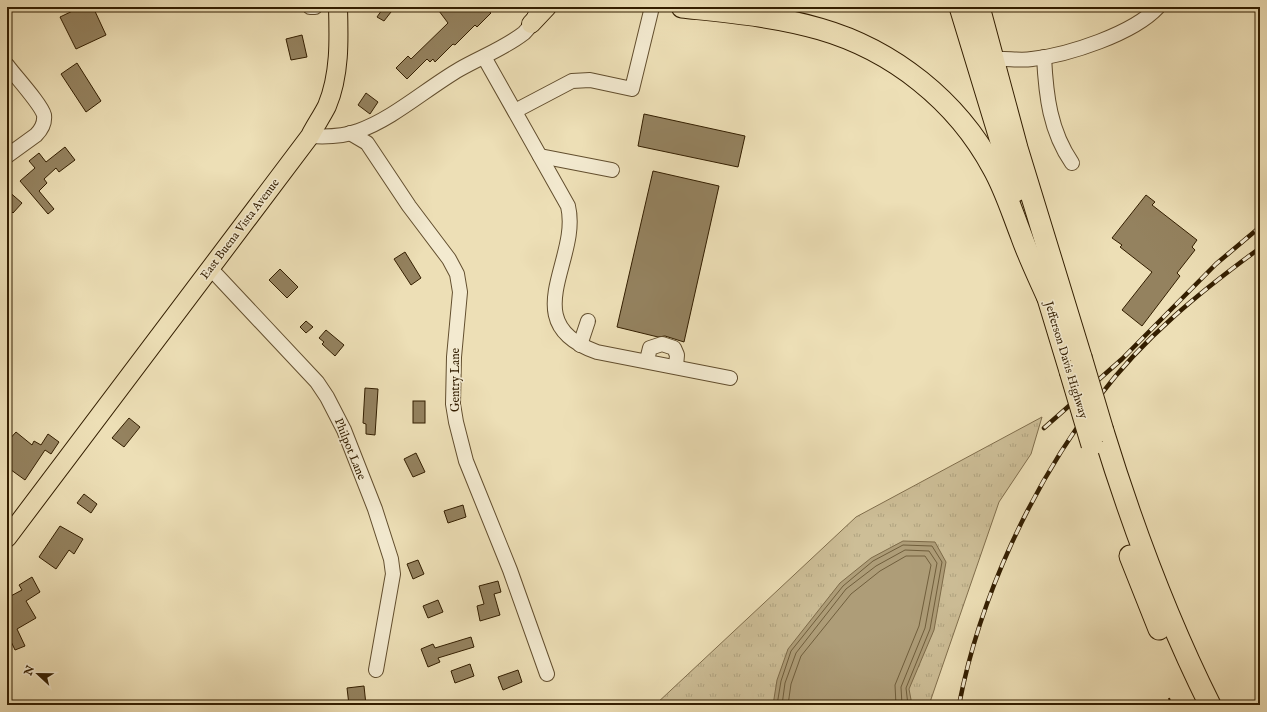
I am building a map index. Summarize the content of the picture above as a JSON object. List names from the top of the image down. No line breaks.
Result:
{"streets":{"highway":["Jefferson Davis Highway"],"main road":["East Buena Vista Avenue"],"street":["Gentry Lane","Philpot Lane"]},"crossings":[["East Buena Vista Avenue","Philpot Lane"]],"north":"left"}
